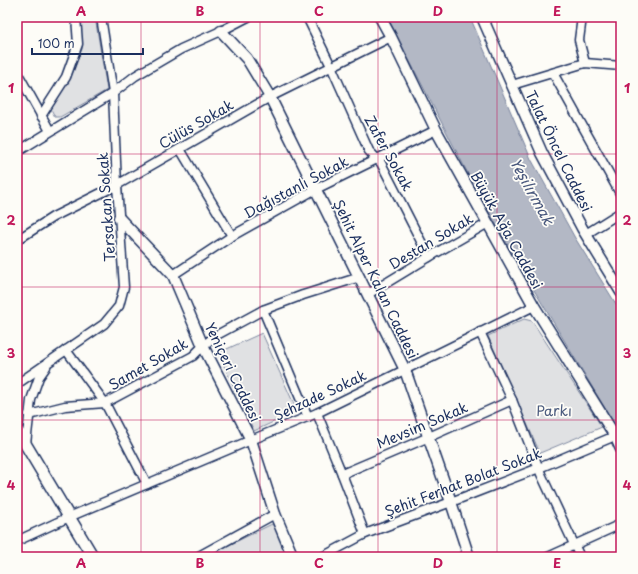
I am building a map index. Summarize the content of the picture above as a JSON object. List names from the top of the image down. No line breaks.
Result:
{"streets":{"street":["Cülüs Sokak","Talat Öncel Caddesi","Zafer Sokak","Dağıstanlı Sokak","Tersakan Sokak","Büyük Ağa Caddesi","Destan Sokak","Şehit Alper Kalan Caddesi","Samet Sokak","Yeniçeri Caddesi","Şehzade Sokak","Mevsim Sokak","Şehit Ferhat Bolat Sokak"]},"crossings":[["Cülüs Sokak","Zafer Sokak"],["Cülüs Sokak","Tersakan Sokak"],["Cülüs Sokak","Büyük Ağa Caddesi"],["Cülüs Sokak","Şehit Alper Kalan Caddesi"],["Zafer Sokak","Dağıstanlı Sokak"],["Zafer Sokak","Destan Sokak"],["Dağıstanlı Sokak","Büyük Ağa Caddesi"],["Dağıstanlı Sokak","Şehit Alper Kalan Caddesi"],["Dağıstanlı Sokak","Yeniçeri Caddesi"],["Tersakan Sokak","Samet Sokak"],["Tersakan Sokak","Yeniçeri Caddesi"],["Büyük Ağa Caddesi","Destan Sokak"],["Büyük Ağa Caddesi","Şehzade Sokak"],["Büyük Ağa Caddesi","Şehit Ferhat Bolat Sokak"],["Destan Sokak","Şehit Alper Kalan Caddesi"],["Şehit Alper Kalan Caddesi","Samet Sokak"],["Şehit Alper Kalan Caddesi","Şehzade Sokak"],["Şehit Alper Kalan Caddesi","Mevsim Sokak"],["Şehit Alper Kalan Caddesi","Şehit Ferhat Bolat Sokak"],["Samet Sokak","Yeniçeri Caddesi"],["Yeniçeri Caddesi","Şehzade Sokak"]],"water":["Yeşilırmak"],"parks":["Parkı"],"scale_bar":"100 m","grid":{"columns":["A","B","C","D","E"],"rows":["1","2","3","4"]}}
